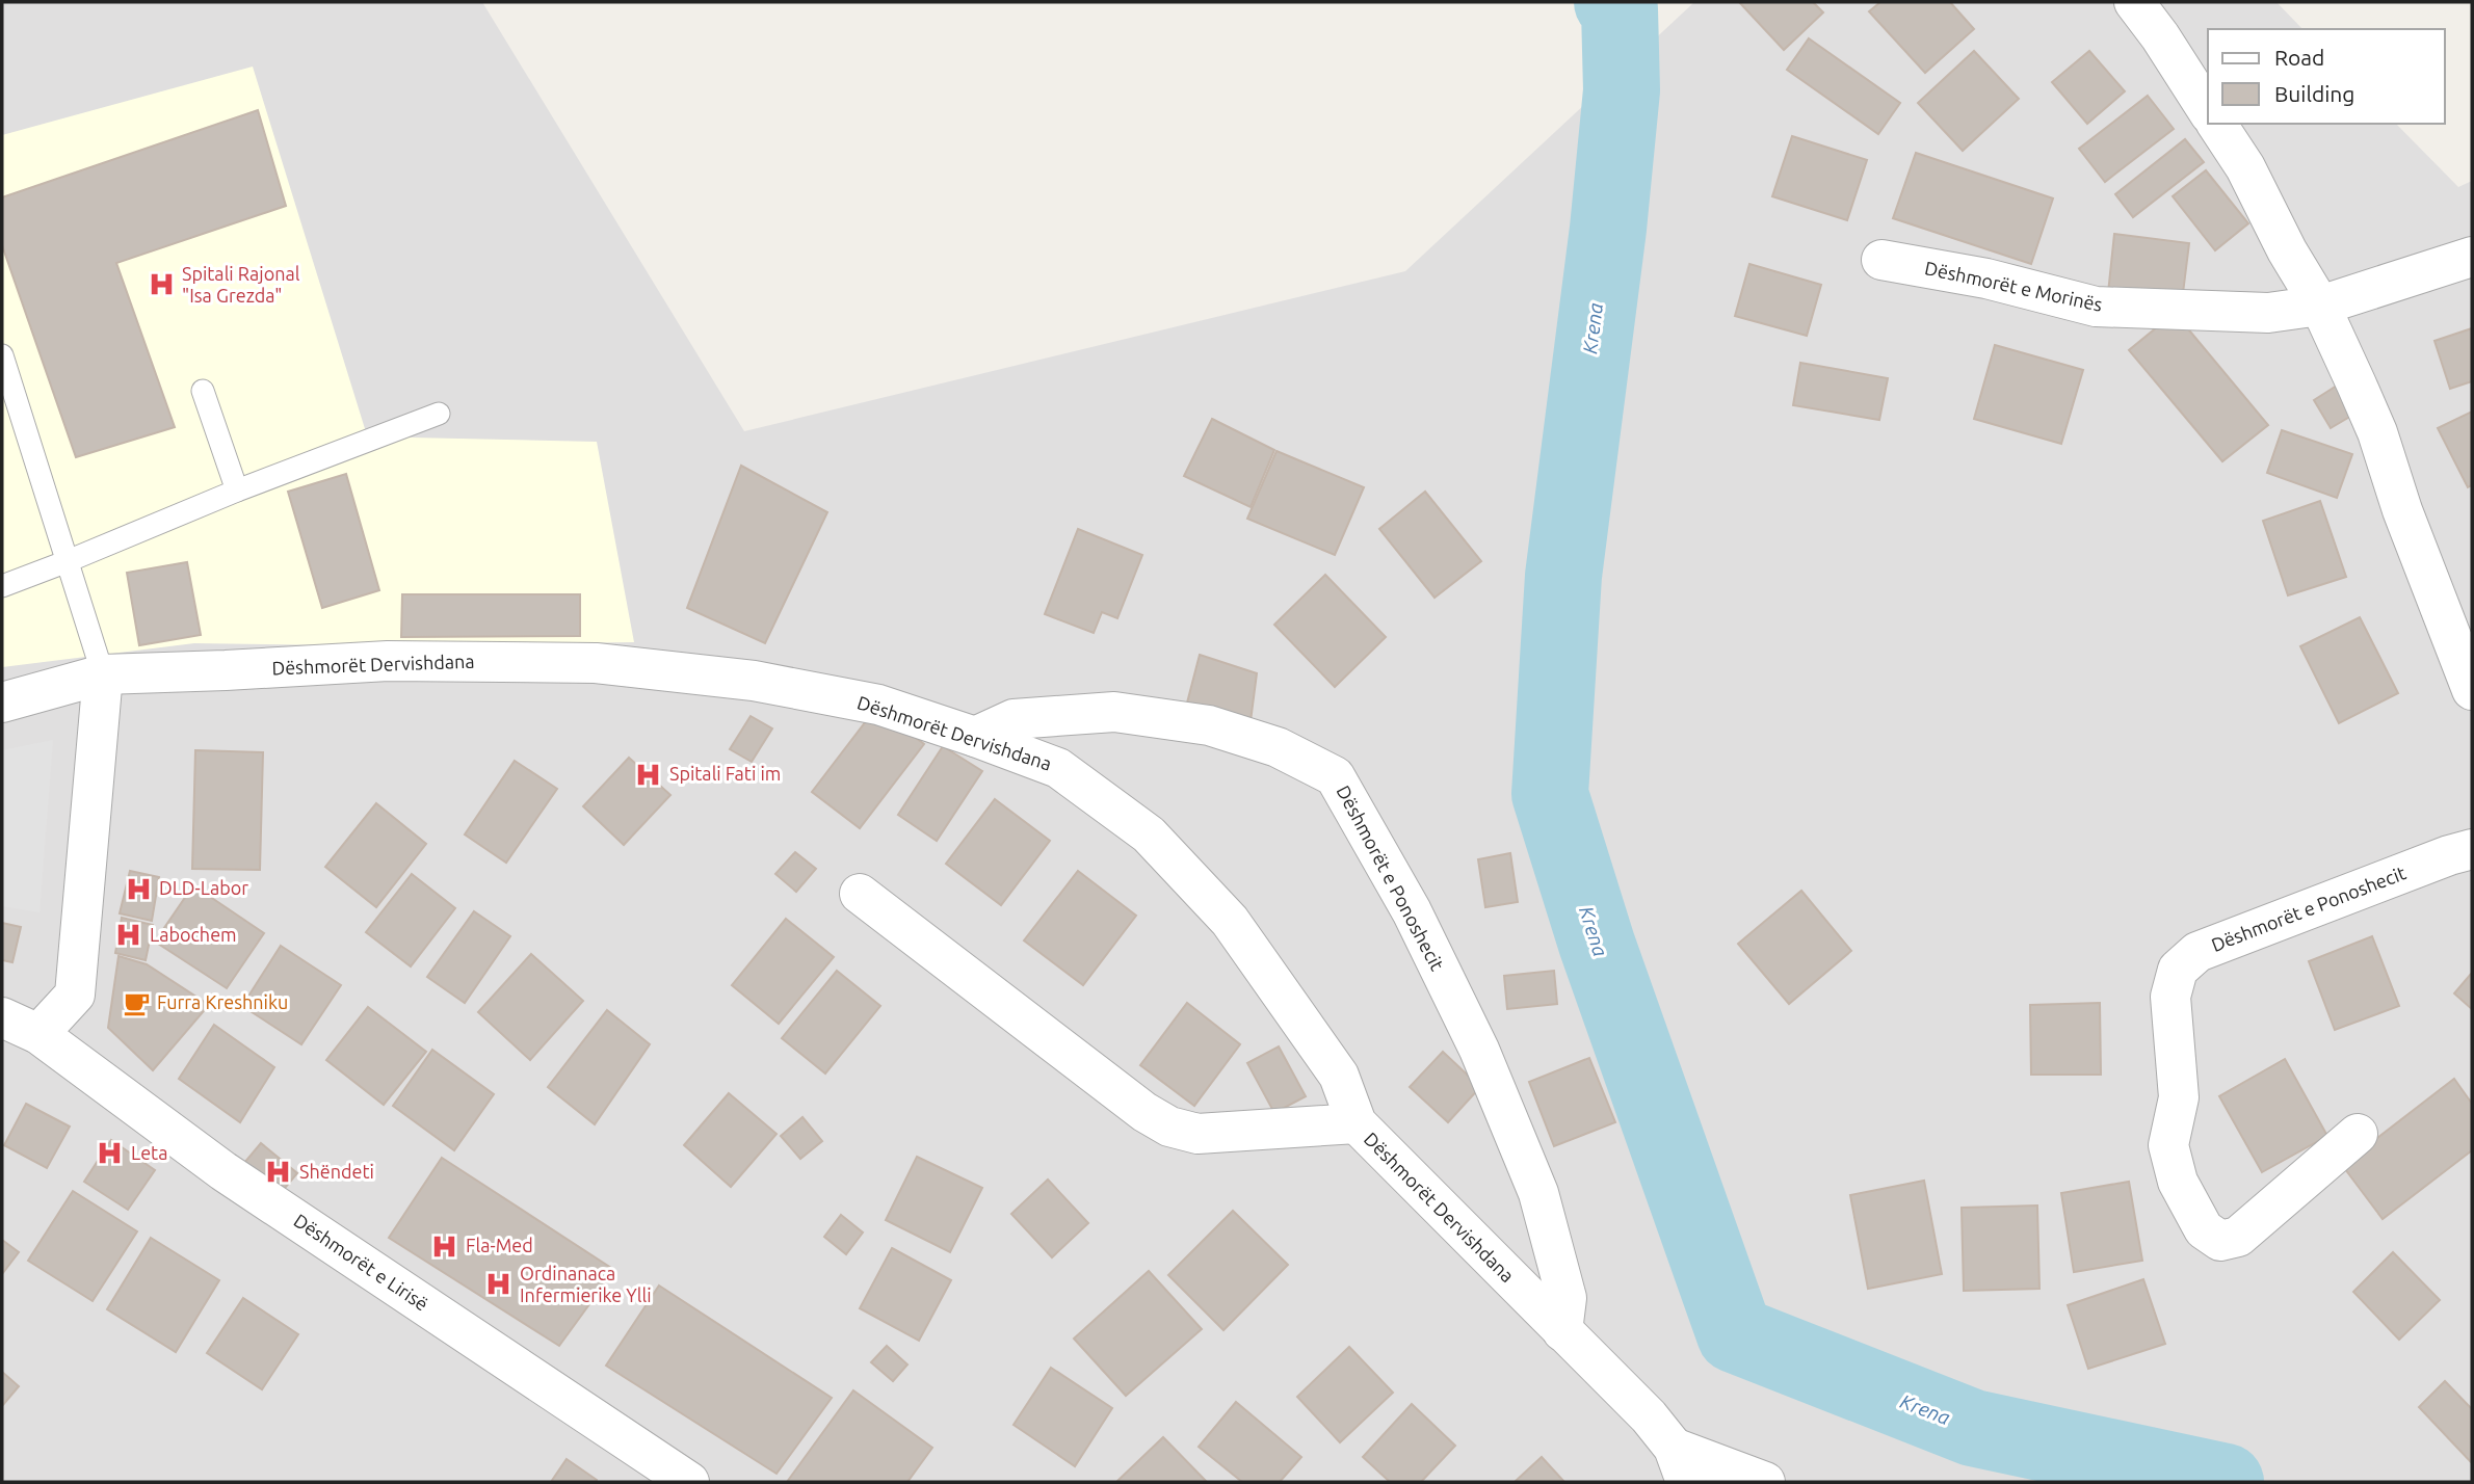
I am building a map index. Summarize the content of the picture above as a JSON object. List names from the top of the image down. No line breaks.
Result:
{"streets":{"street":["Dëshmorët e Morinës","Dëshmorët Dervishdana","Dëshmorët e Ponoshecit","Dëshmorët e Lirisë"]},"crossings":[["Dëshmorët Dervishdana","Dëshmorët e Ponoshecit"]],"water":["Krena"],"places":{"hospital":["Spitali Rajonal \"Isa Grezda\"","Spitali Fati im","DLD-Labor","Labochem","Leta","Shëndeti","Fla-Med","Ordinanaca Infermierike Ylli"],"cafe":["Furra Kreshniku"]},"legend":["Road","Building"]}
